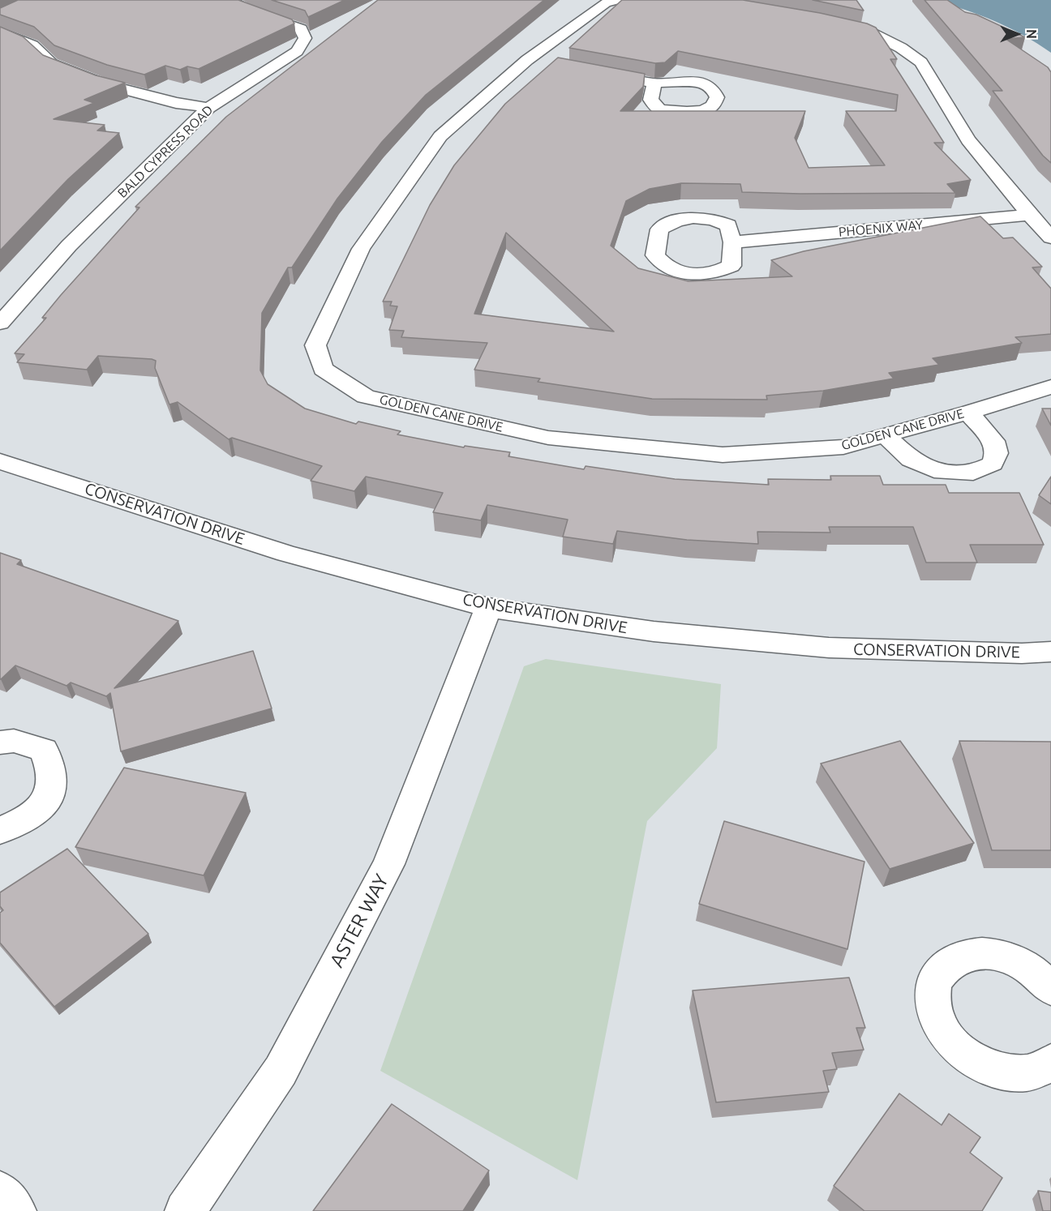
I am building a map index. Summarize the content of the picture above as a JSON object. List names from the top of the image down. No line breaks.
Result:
{"streets":{"street":["BALD CYPRESS ROAD","PHOENIX WAY","GOLDEN CANE DRIVE","CONSERVATION DRIVE","ASTER WAY"]},"crossings":[["CONSERVATION DRIVE","ASTER WAY"]],"north":"right"}
